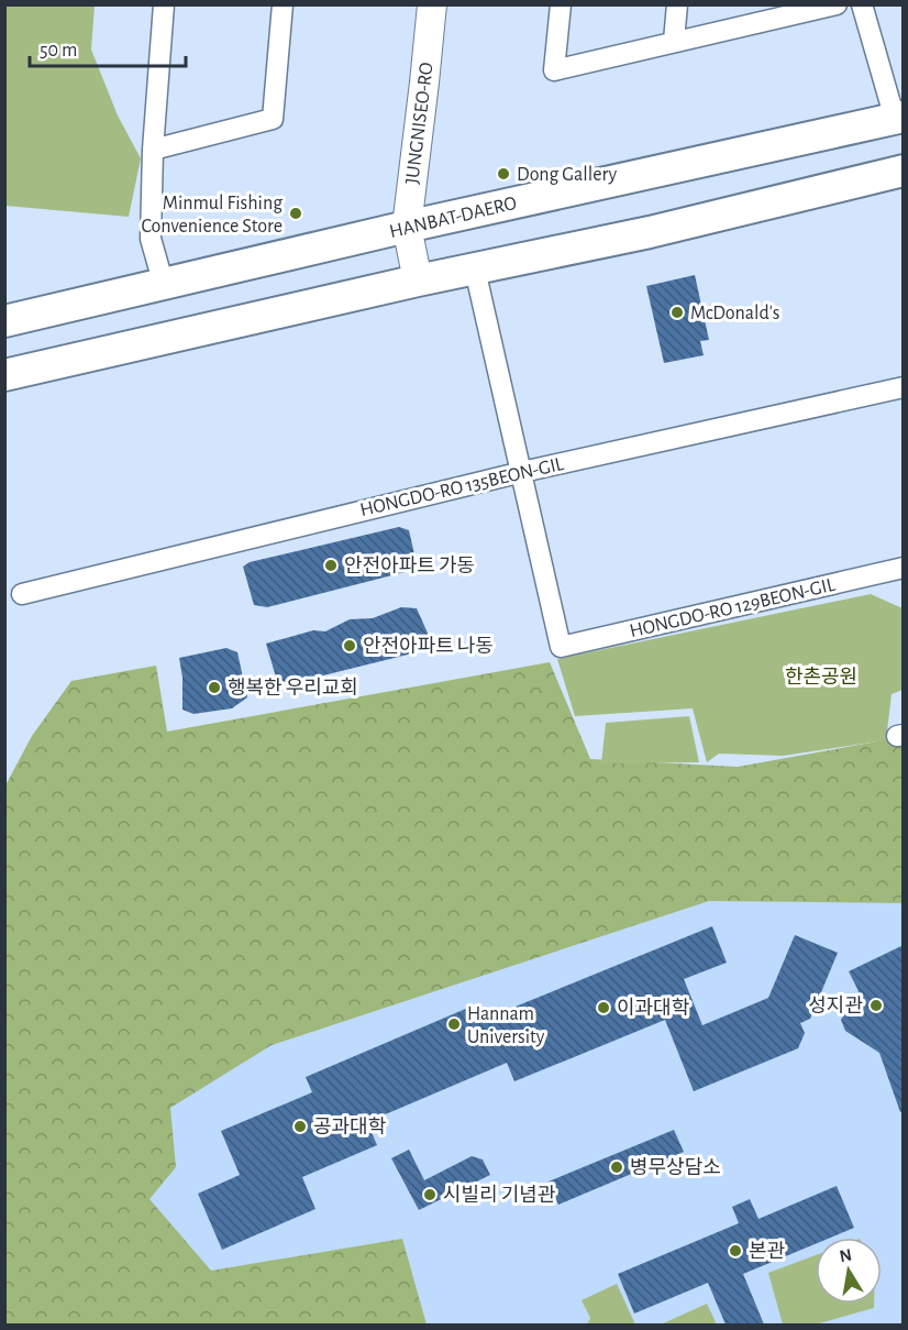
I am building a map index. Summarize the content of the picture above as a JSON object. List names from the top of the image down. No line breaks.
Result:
{"streets":{"main road":["JUNGNISEO-RO","HANBAT-DAERO"],"street":["HONGDO-RO 135BEON-GIL","HONGDO-RO 129BEON-GIL"]},"crossings":[["JUNGNISEO-RO","HANBAT-DAERO"],["HONGDO-RO 135BEON-GIL","HONGDO-RO 129BEON-GIL"]],"parks":["한촌공원"],"places":["Dong Gallery","Minmul Fishing Convenience Store","McDonald's","안전아파트 가동","안전아파트 나동","행복한 우리교회","성지관","이과대학","Hannam University","공과대학","병무상담소","시빌리 기념관","본관"],"scale_bar":"50 m","north":"top"}
